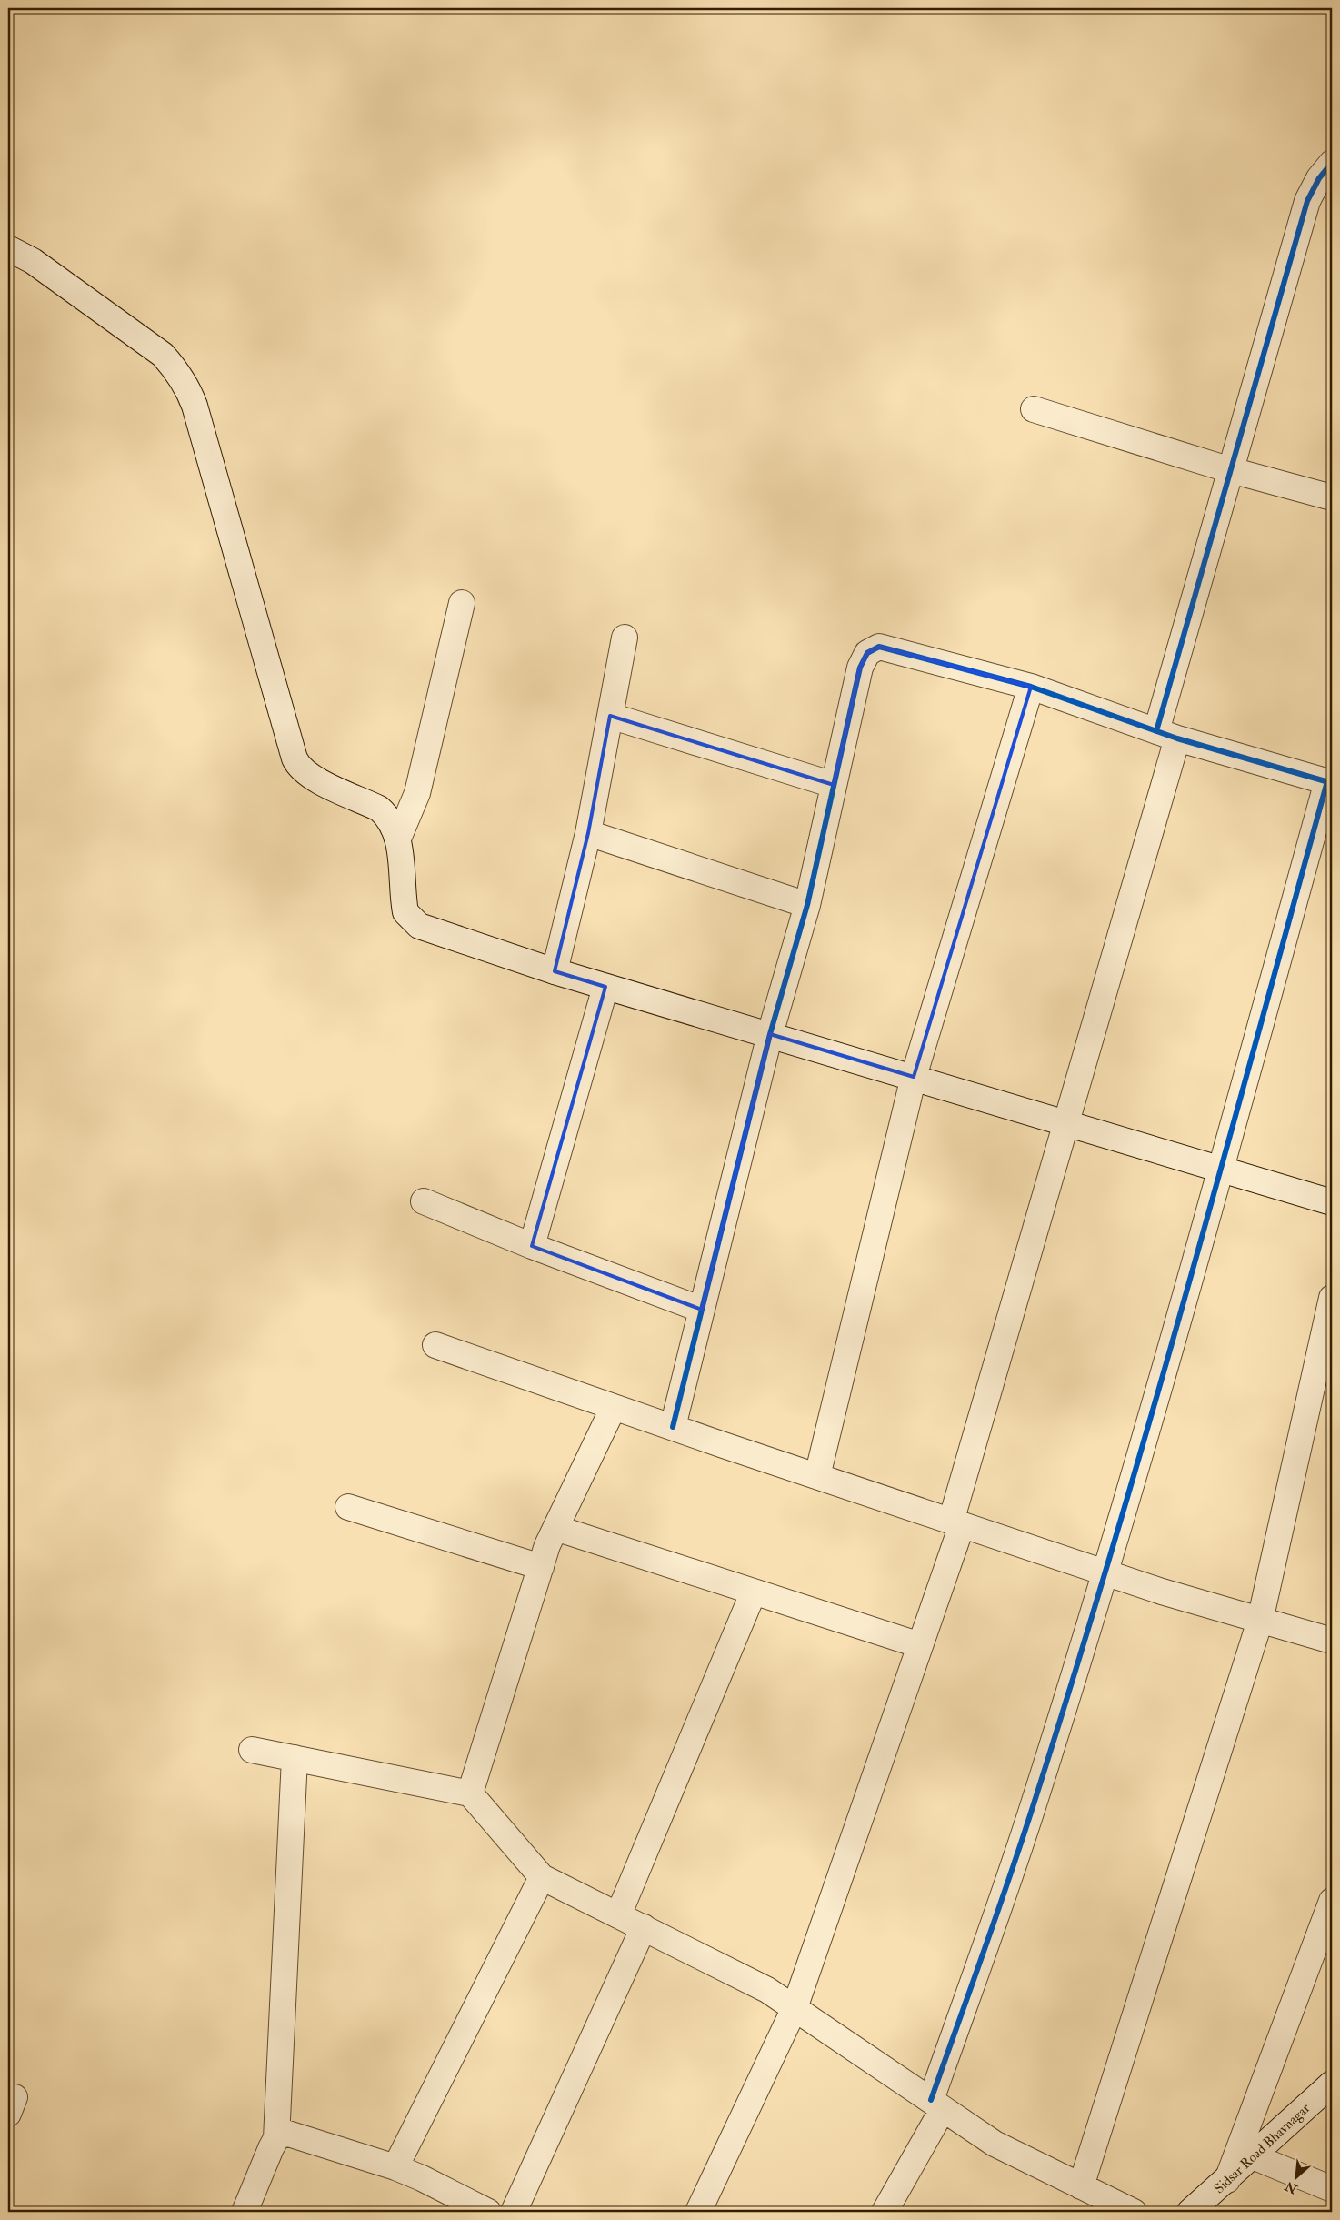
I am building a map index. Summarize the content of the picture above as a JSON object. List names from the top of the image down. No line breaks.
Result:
{"streets":{"street":["Sidsar Road Bhavnagar"]},"north":"bottom left"}
